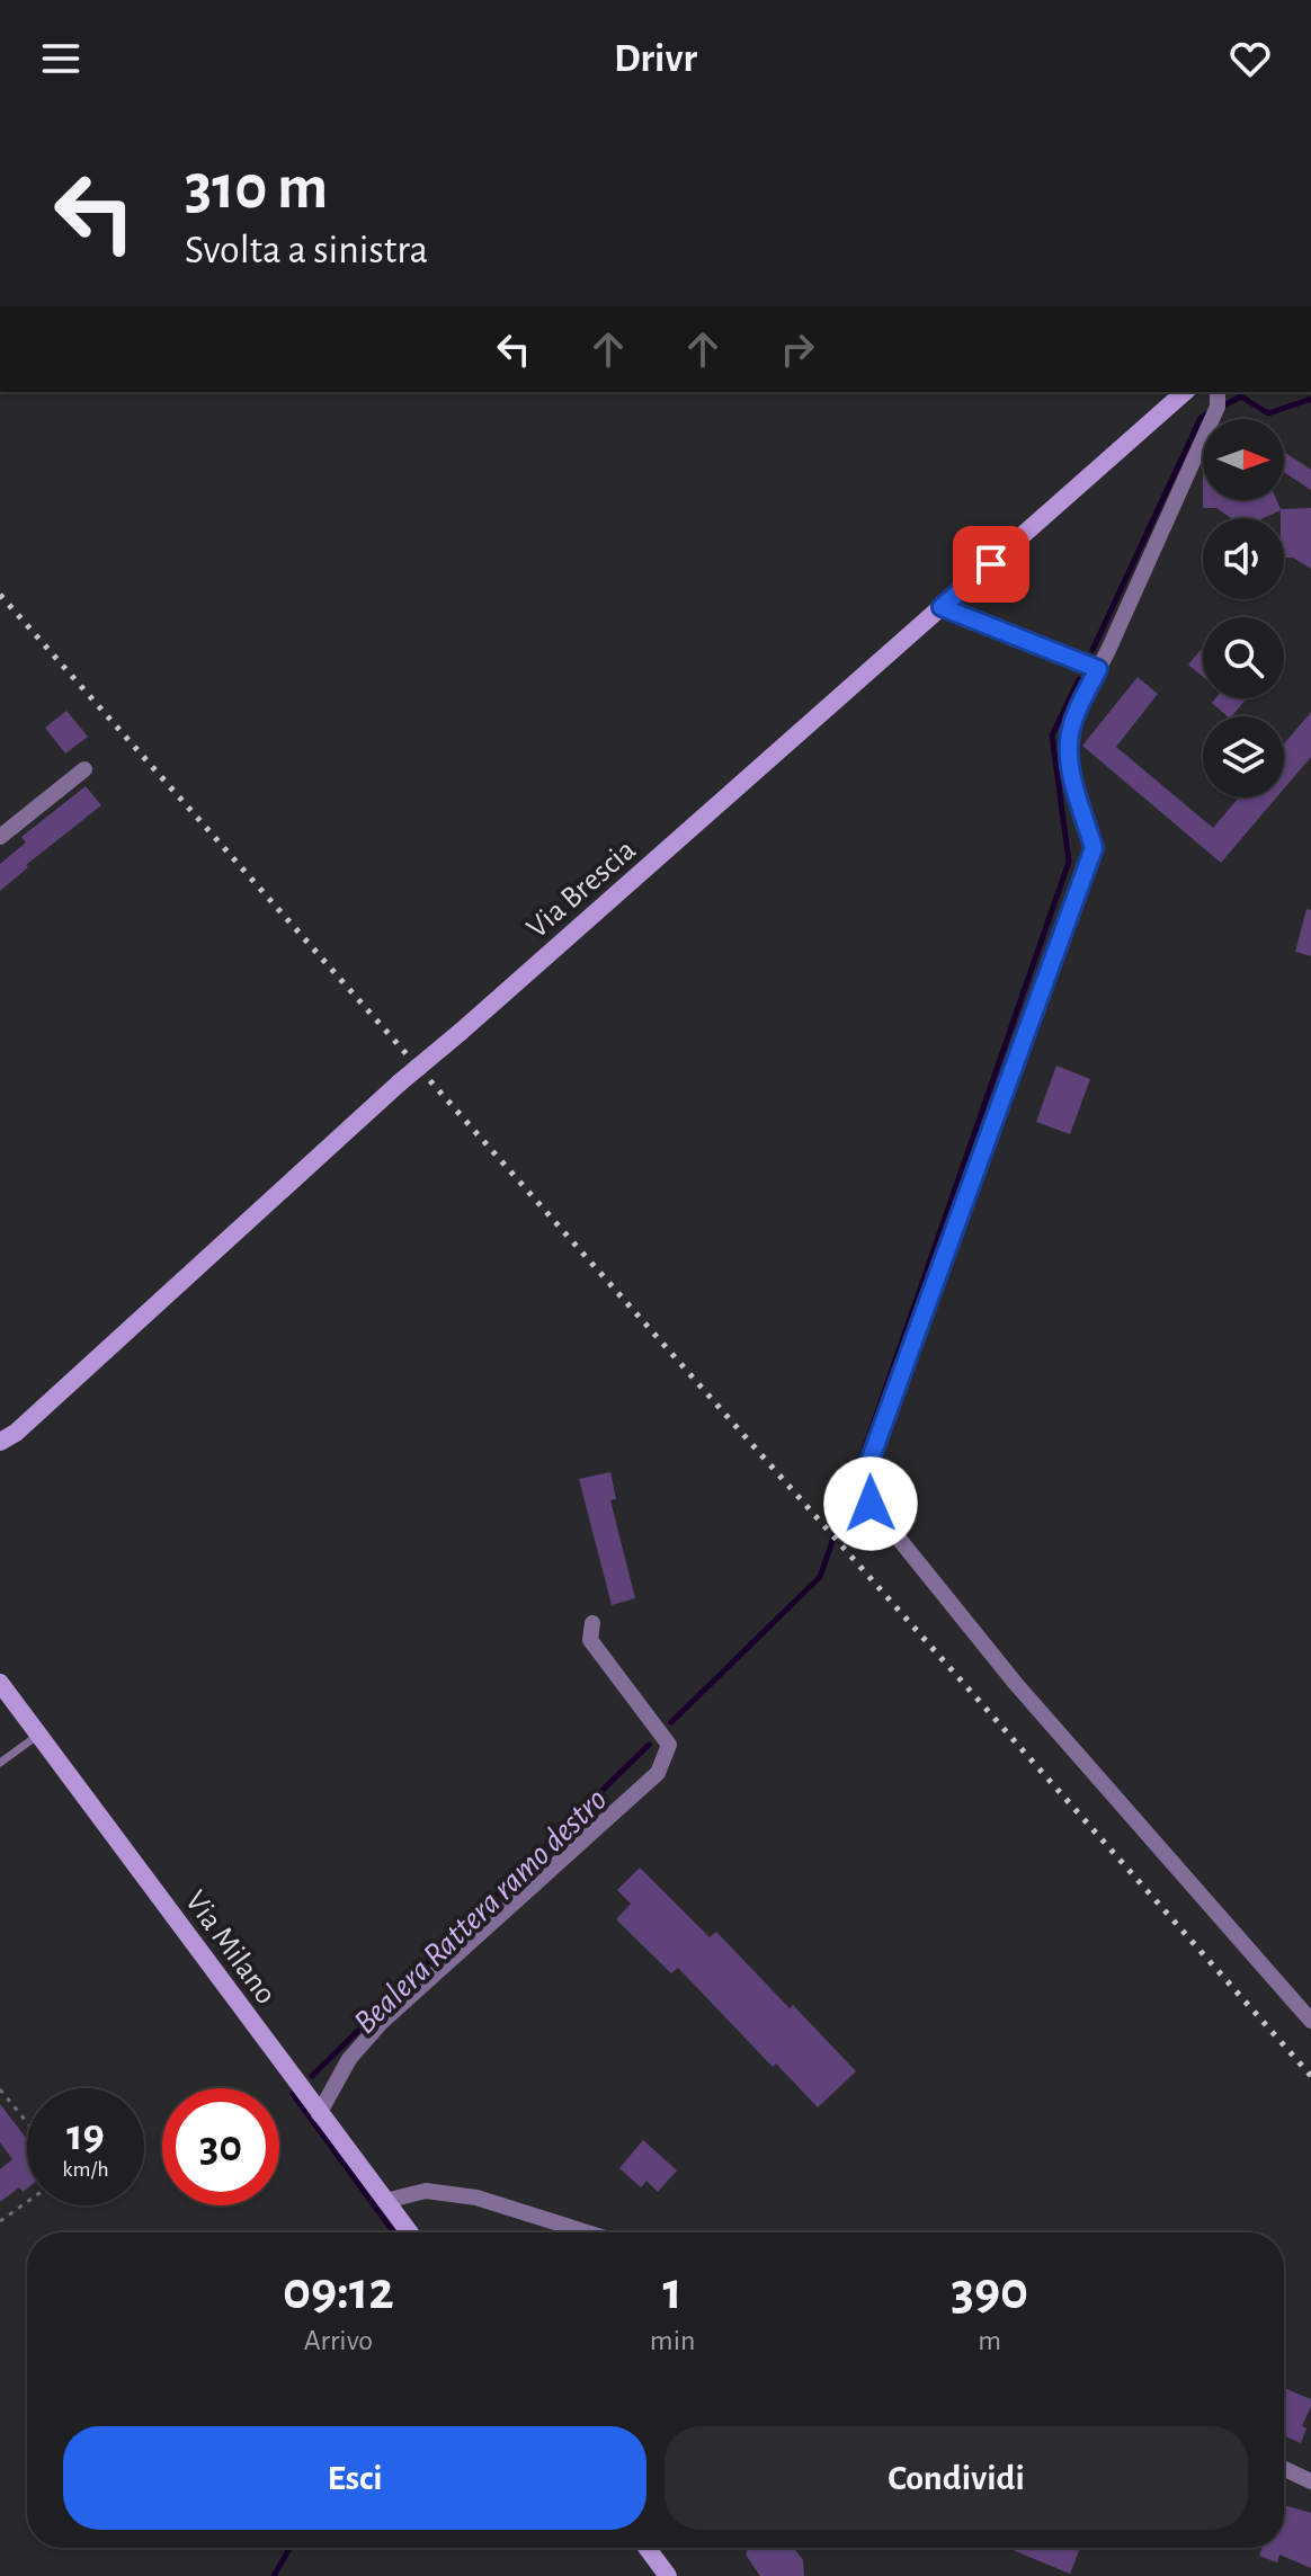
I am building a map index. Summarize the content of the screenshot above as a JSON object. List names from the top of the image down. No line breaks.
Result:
{"streets":{"main road":["Via Brescia","Via Milano"]},"water":["Bealera Rattera ramo destro"],"north":"right","page":{"header":"Drivr","turn":["310 m","Svolta a sinistra"],"speed":"19 km/h","limit":"30","eta":["09:12","Arrivo","1","min","390","m"],"buttons":["Esci","Condividi"]}}
